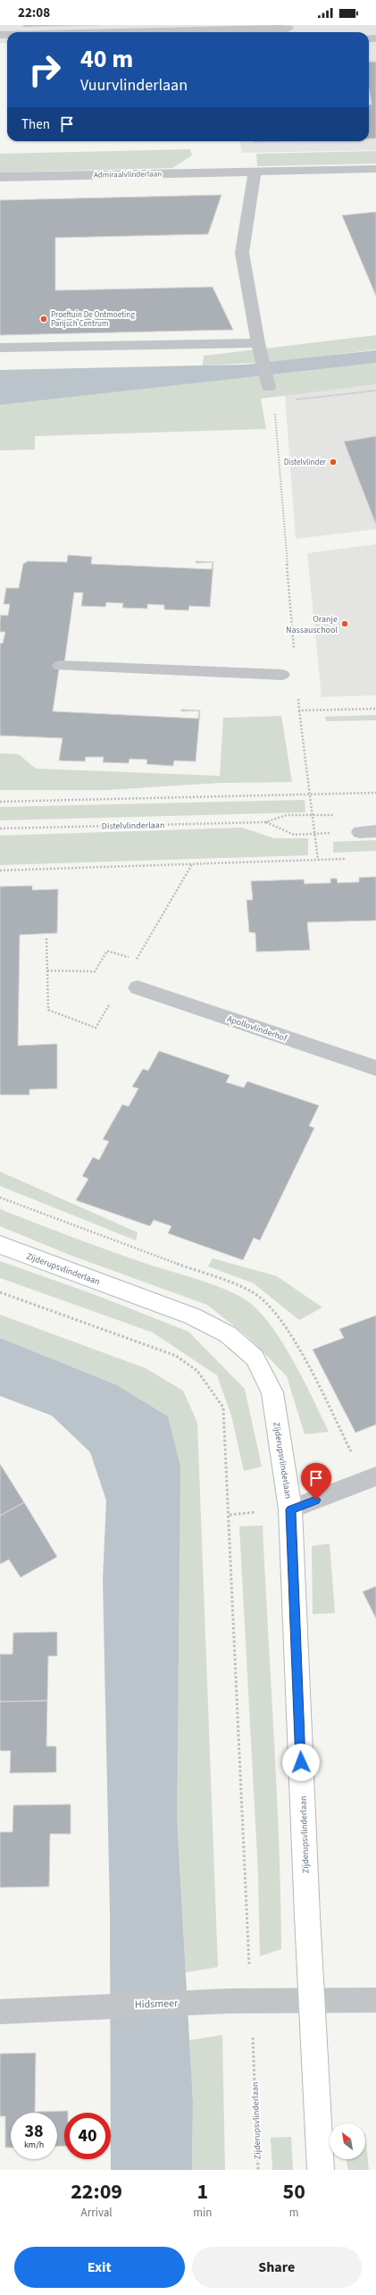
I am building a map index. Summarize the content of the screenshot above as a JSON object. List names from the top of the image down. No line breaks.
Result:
{"streets":{"street":["Admiraalvlinderlaan","Apollovlinderhof","Zijderupsvlinderlaan","Hidsmeer"],"path":["Distelvlinderlaan"]},"crossings":[["Zijderupsvlinderlaan","Hidsmeer"]],"places":["Proeftuin De Ontmoeting Parijsch Centrum","Distelvlinder","Oranje Nassauschool"],"north":"top left","page":{"status":"22:08","turn":["40 m","Vuurvlinderlaan"],"then":"Then","speed":"38 km/h","limit":"40","eta":["22:09","Arrival","1","min","50","m"],"buttons":["Exit","Share"]}}
